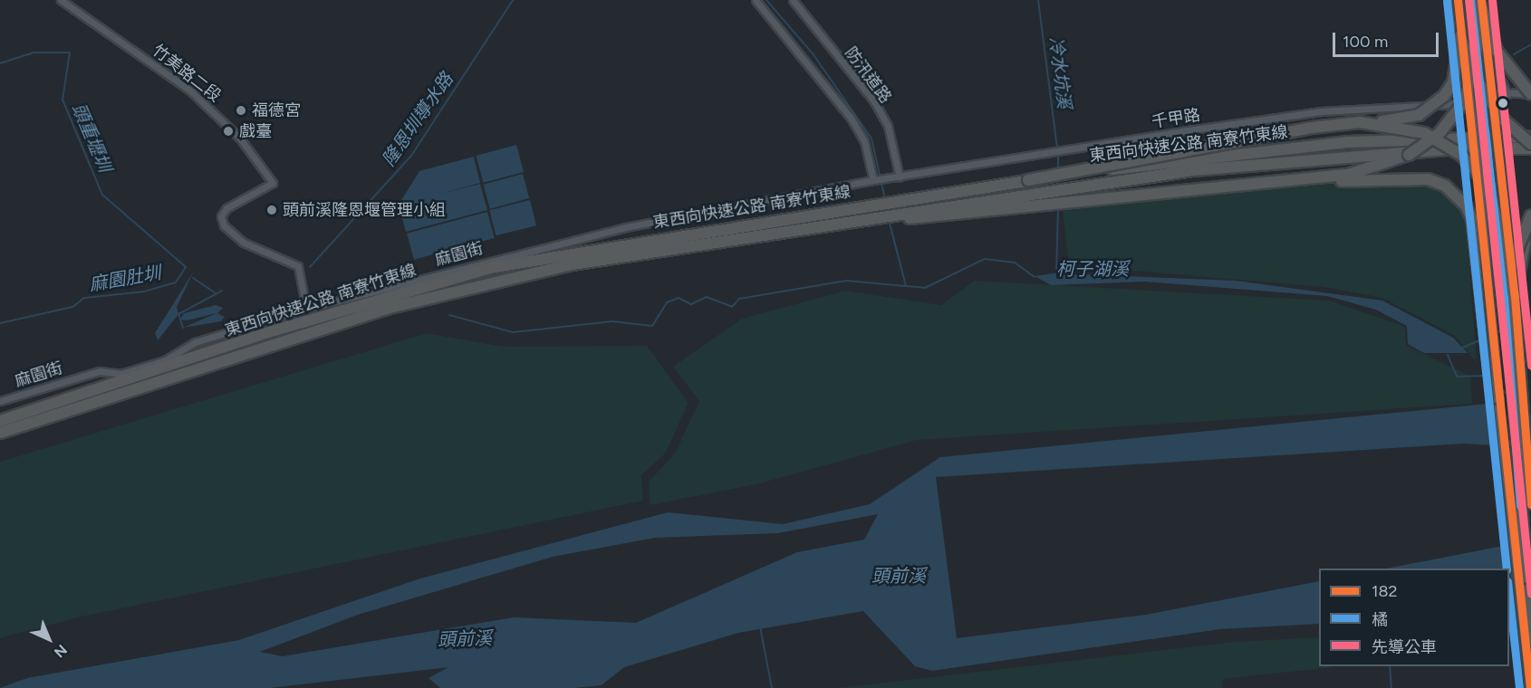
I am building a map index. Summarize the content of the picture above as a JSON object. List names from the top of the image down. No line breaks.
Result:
{"streets":{"highway":["東西向快速公路 南寮竹東線"],"street":["竹美路二段","防汛道路","千甲路","麻園街"]},"crossings":[["竹美路二段","麻園街"],["防汛道路","千甲路"],["千甲路","麻園街"]],"water":["冷水坑溪","隆恩圳導水路","頭重壢圳","柯子湖溪","麻園肚圳","頭前溪"],"places":["福德宮","戲臺","頭前溪隆恩堰管理小組"],"lines":["transit line 182","transit line 先導公車","transit line 橘"],"legend":["182","橘","先導公車"],"scale_bar":"100 m","north":"bottom right"}
